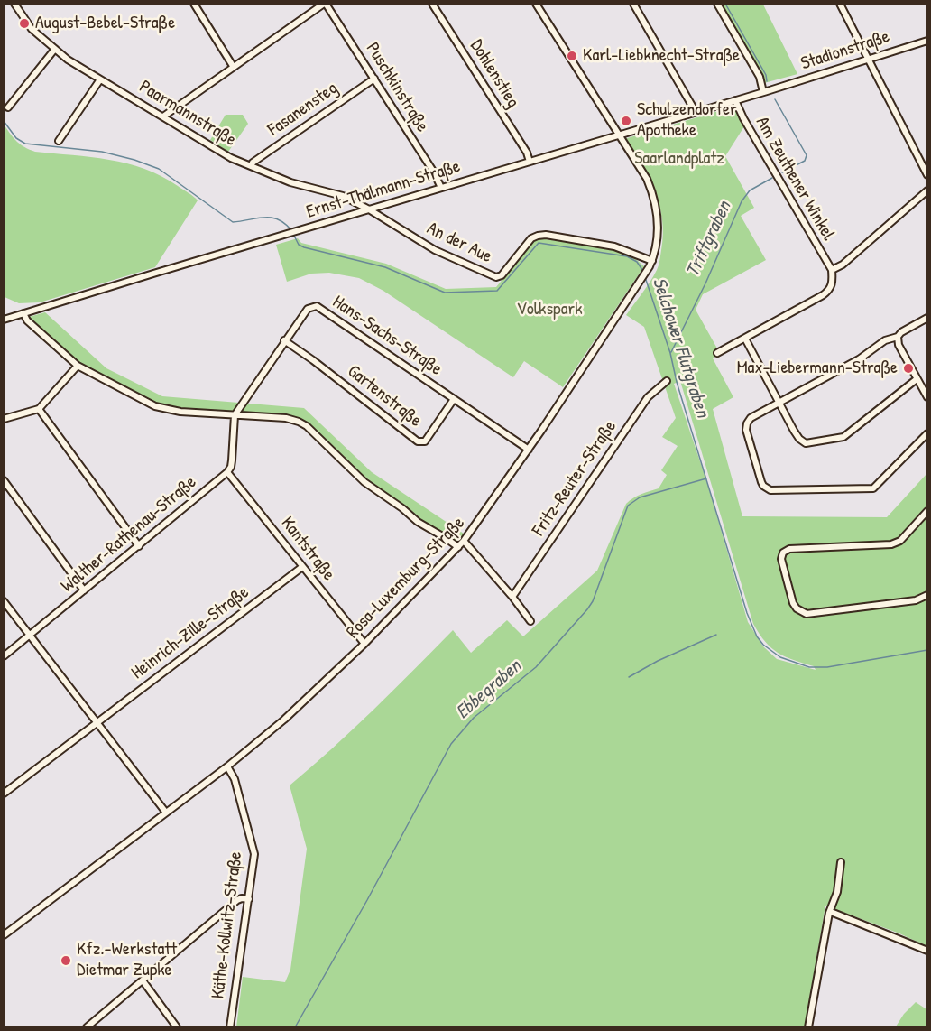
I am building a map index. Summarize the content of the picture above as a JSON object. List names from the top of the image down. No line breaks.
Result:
{"streets":{"street":["Stadionstraße","Dohlenstieg","Puschkinstraße","Fasanensteg","Paarmannstraße","Am Zeuthener Winkel","Ernst-Thälmann-Straße","An der Aue","Hans-Sachs-Straße","Gartenstraße","Fritz-Reuter-Straße","Walther-Rathenau-Straße","Kantstraße","Rosa-Luxemburg-Straße","Heinrich-Zille-Straße","Käthe-Kollwitz-Straße"]},"crossings":[["Stadionstraße","Ernst-Thälmann-Straße"],["Dohlenstieg","Ernst-Thälmann-Straße"],["Puschkinstraße","Fasanensteg"],["Puschkinstraße","Ernst-Thälmann-Straße"],["Fasanensteg","Paarmannstraße"],["Paarmannstraße","Ernst-Thälmann-Straße"],["Paarmannstraße","An der Aue"],["Am Zeuthener Winkel","Ernst-Thälmann-Straße"],["Ernst-Thälmann-Straße","An der Aue"],["Ernst-Thälmann-Straße","Rosa-Luxemburg-Straße"],["An der Aue","Rosa-Luxemburg-Straße"],["Hans-Sachs-Straße","Gartenstraße"],["Hans-Sachs-Straße","Rosa-Luxemburg-Straße"],["Walther-Rathenau-Straße","Kantstraße"],["Kantstraße","Rosa-Luxemburg-Straße"],["Kantstraße","Heinrich-Zille-Straße"],["Rosa-Luxemburg-Straße","Käthe-Kollwitz-Straße"]],"water":["Triftgraben","Selchower Flutgraben","Ebbegraben"],"parks":["Saarlandplatz","Volkspark"],"places":["August-Bebel-Straße","Karl-Liebknecht-Straße","Schulzendorfer Apotheke","Max-Liebermann-Straße","Kfz.-Werkstatt Dietmar Zupke"]}
